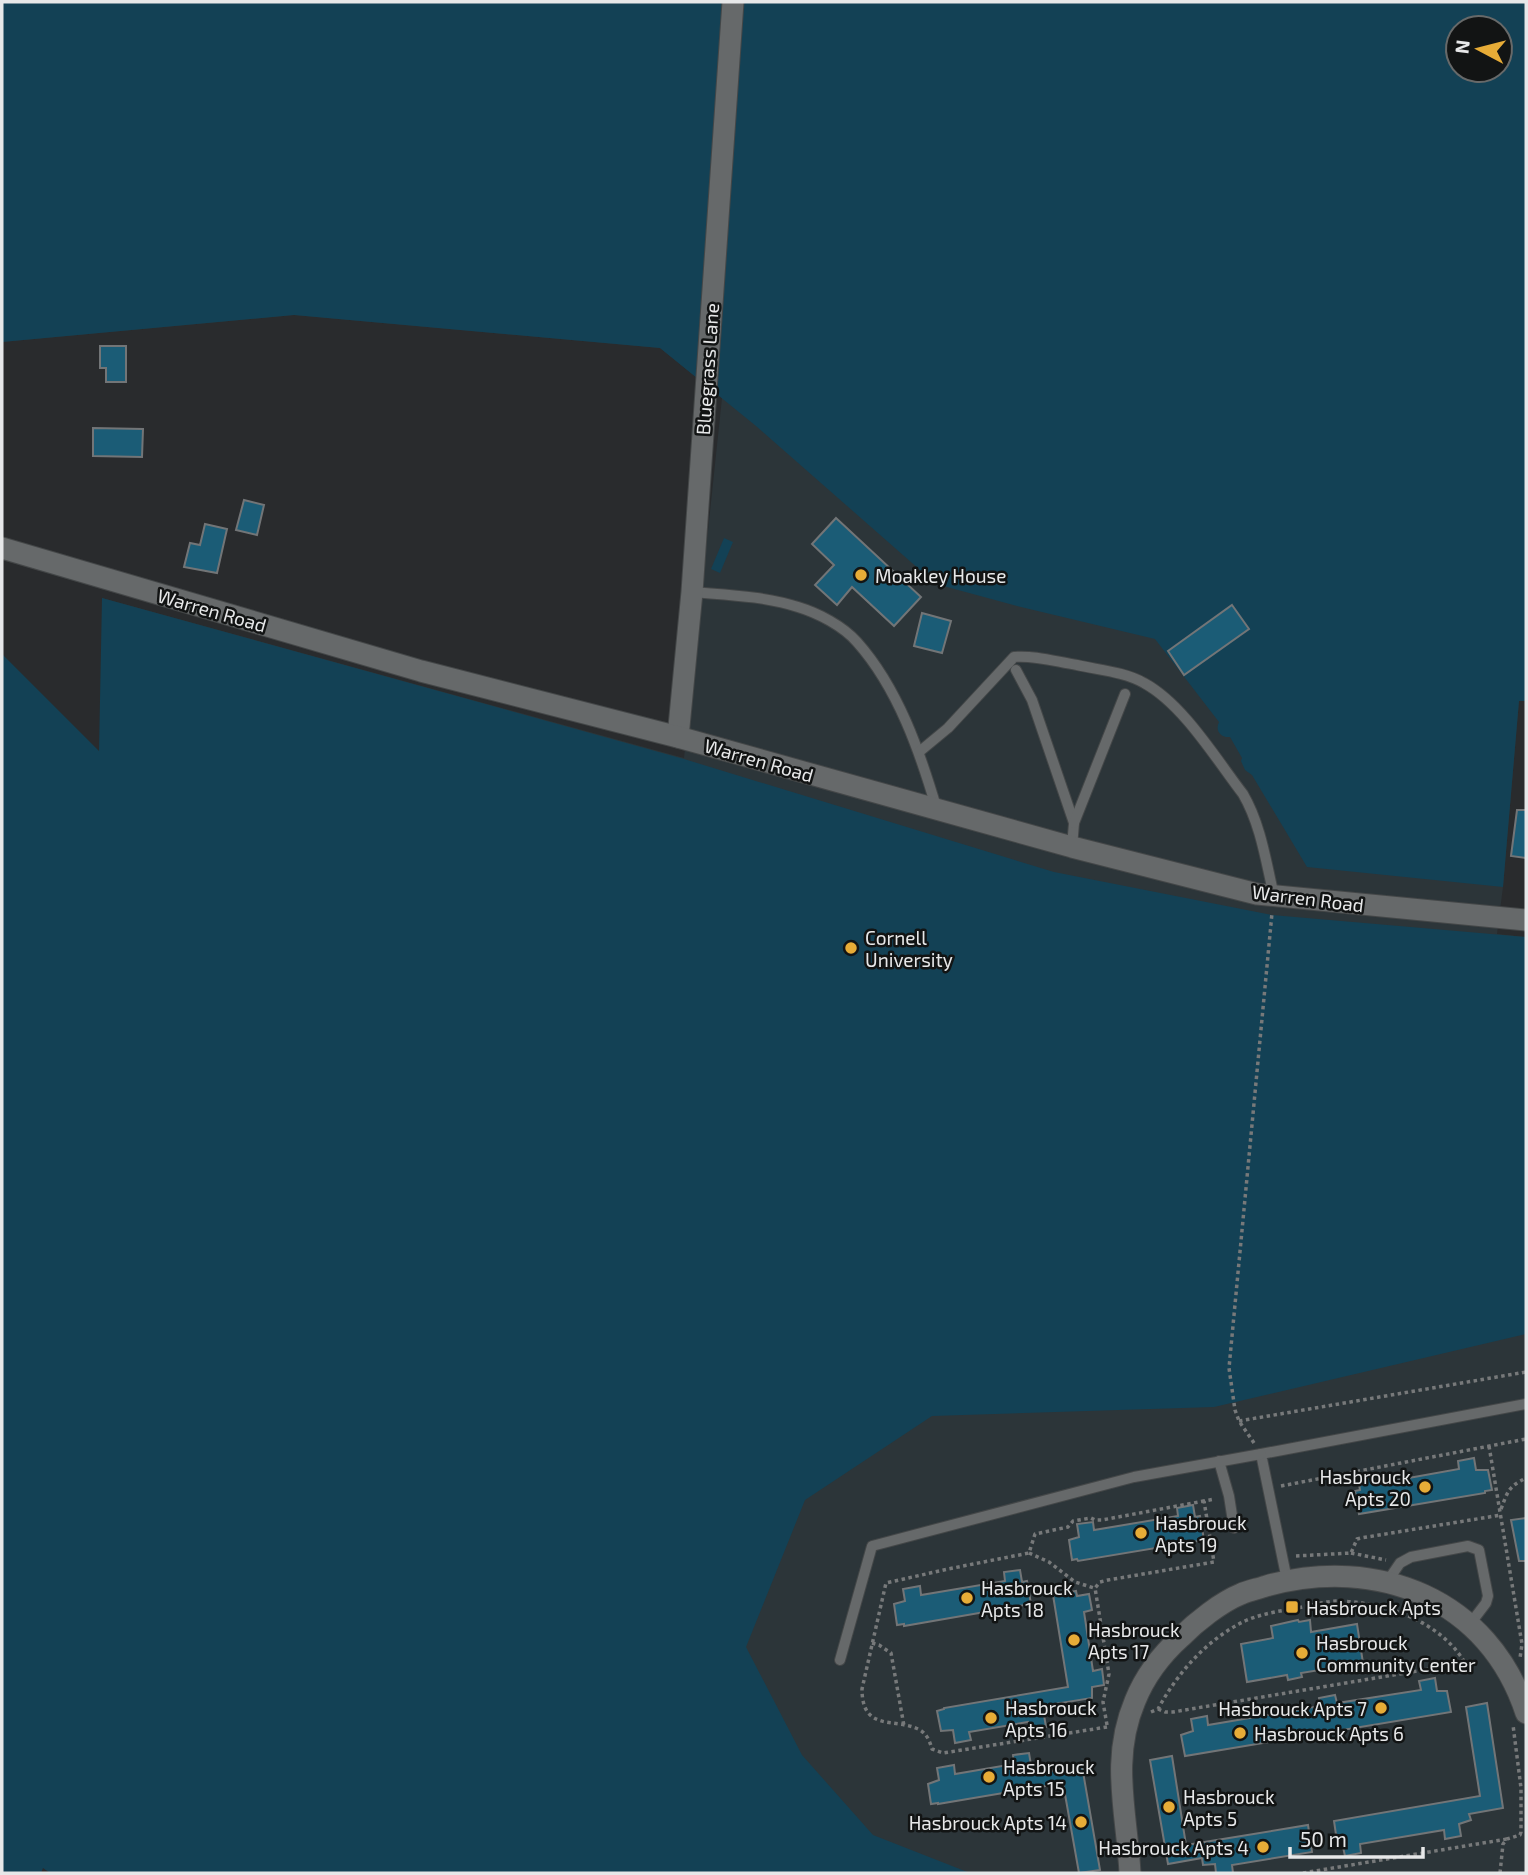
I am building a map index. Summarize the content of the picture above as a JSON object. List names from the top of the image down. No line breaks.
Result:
{"streets":{"street":["Bluegrass Lane","Warren Road"]},"crossings":[["Bluegrass Lane","Warren Road"]],"places":{"other":["Moakley House","Cornell University","Hasbrouck Apts 20","Hasbrouck Apts 19","Hasbrouck Apts 18","Hasbrouck Apts 17","Hasbrouck Community Center","Hasbrouck Apts 7","Hasbrouck Apts 16","Hasbrouck Apts 6","Hasbrouck Apts 15","Hasbrouck Apts 5","Hasbrouck Apts 14","Hasbrouck Apts 4"],"transit":["Hasbrouck Apts"]},"scale_bar":"50 m","north":"left"}
